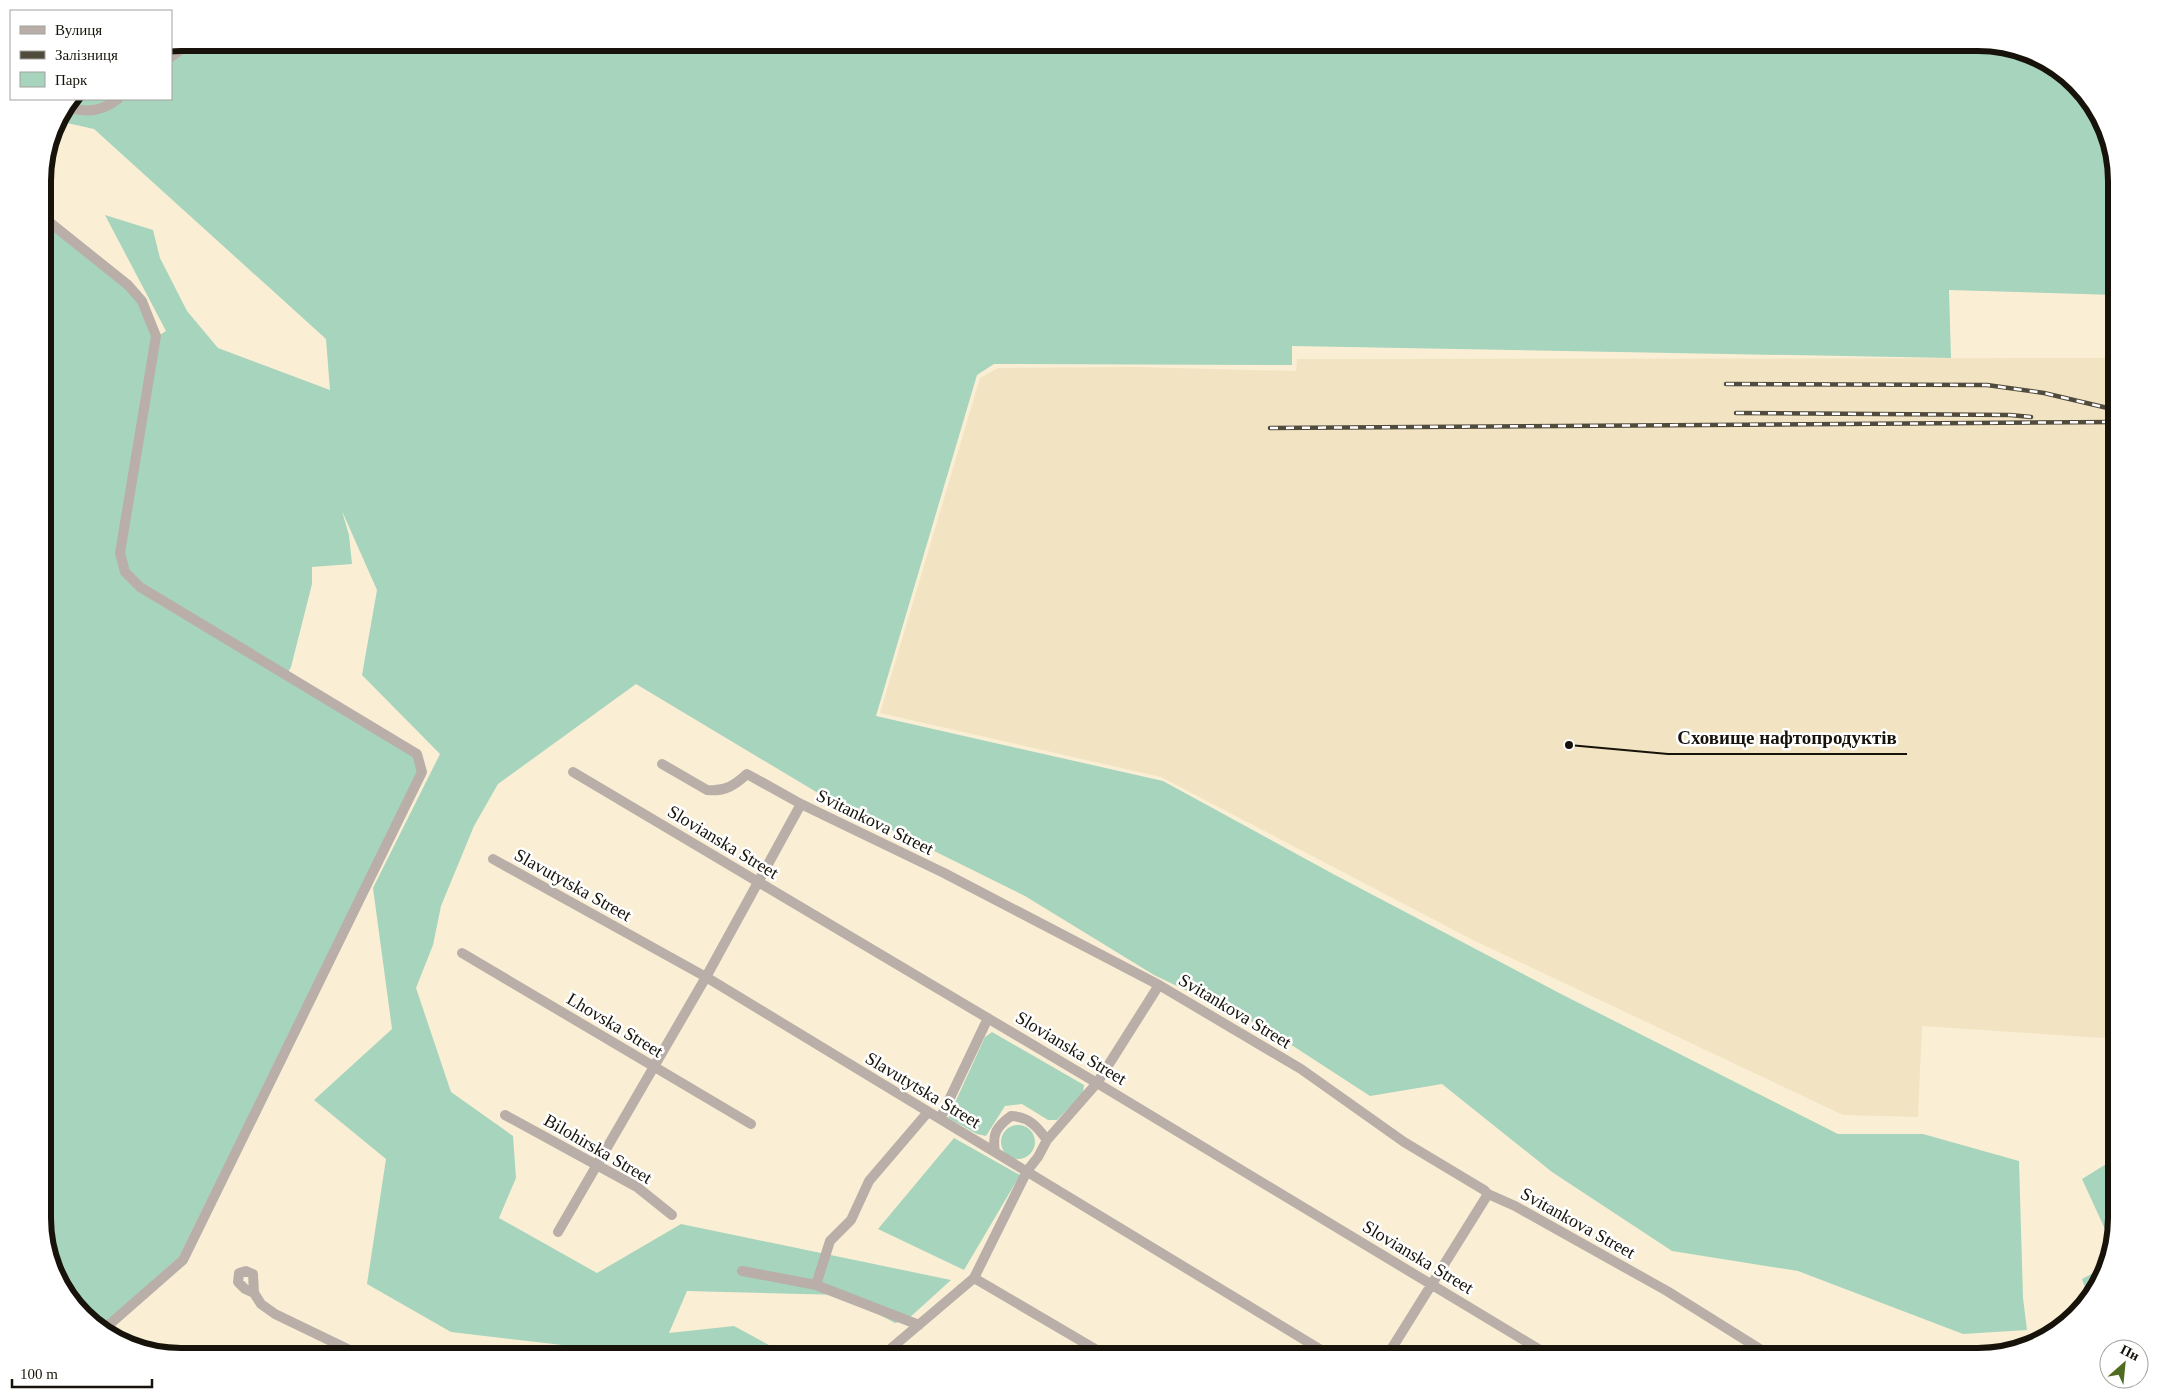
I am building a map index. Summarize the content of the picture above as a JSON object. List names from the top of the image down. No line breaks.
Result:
{"streets":{"street":["Svitankova Street","Slovianska Street","Slavutytska Street","Lhovska Street","Bilohirska Street"]},"places":["Сховище нафтопродуктів"],"legend":["Вулиця","Залізниця","Парк"],"scale_bar":"100 m","north":"top right"}
